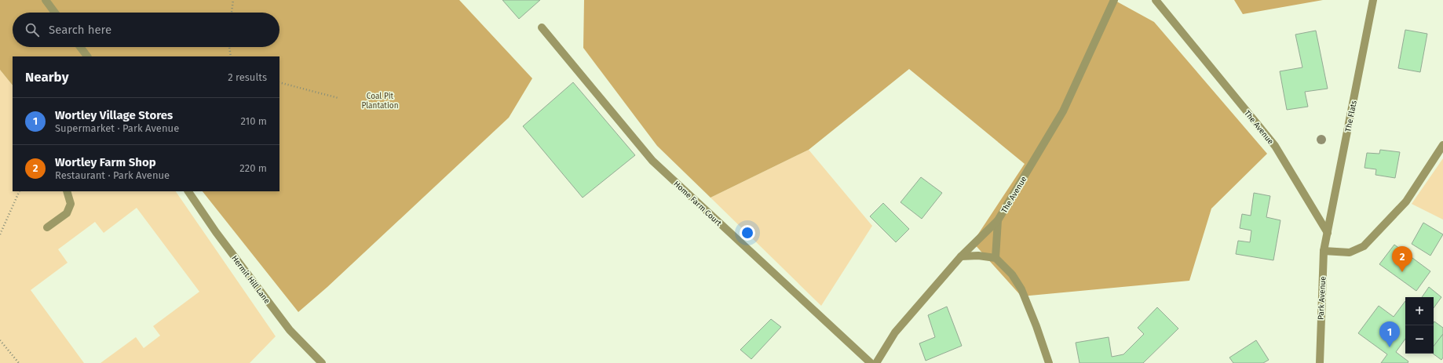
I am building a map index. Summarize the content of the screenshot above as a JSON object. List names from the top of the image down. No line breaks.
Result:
{"streets":{"street":["The Flats","The Avenue","Home Farm Court","Hermit Hill Lane","Park Avenue"]},"crossings":[["The Flats","The Avenue"],["The Flats","Park Avenue"],["The Avenue","Park Avenue"]],"parks":["Coal Pit Plantation"],"page":{"search":"Search here","heading":["Nearby","2 results"],"list":[{"mark":"1","name":"Wortley Village Stores","note":"Supermarket · Park Avenue","value":"210 m"},{"mark":"2","name":"Wortley Farm Shop","note":"Restaurant · Park Avenue","value":"220 m"}],"pins":["2","1"],"map_buttons":["+","−"]}}
